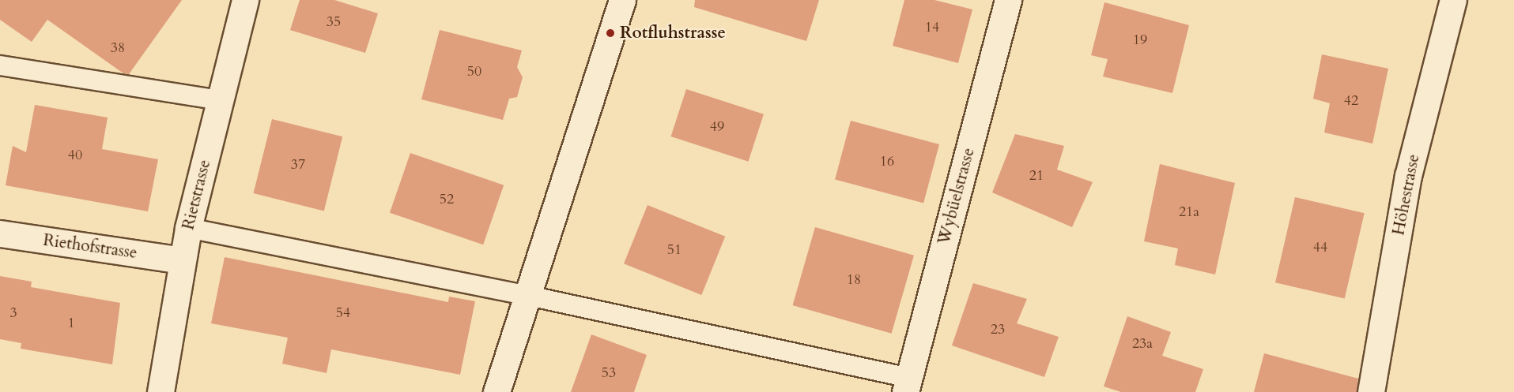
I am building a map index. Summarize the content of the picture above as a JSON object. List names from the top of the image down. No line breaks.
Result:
{"streets":{"street":["Rietstrasse","Höhestrasse","Wybüelstrasse","Riethofstrasse"]},"crossings":[["Rietstrasse","Riethofstrasse"]],"places":["Rotfluhstrasse"],"house_numbers":["35","14","19","38","50","42","49","40","16","37","21","52","21a","44","51","18","3","54","1","23","23a","53"]}
